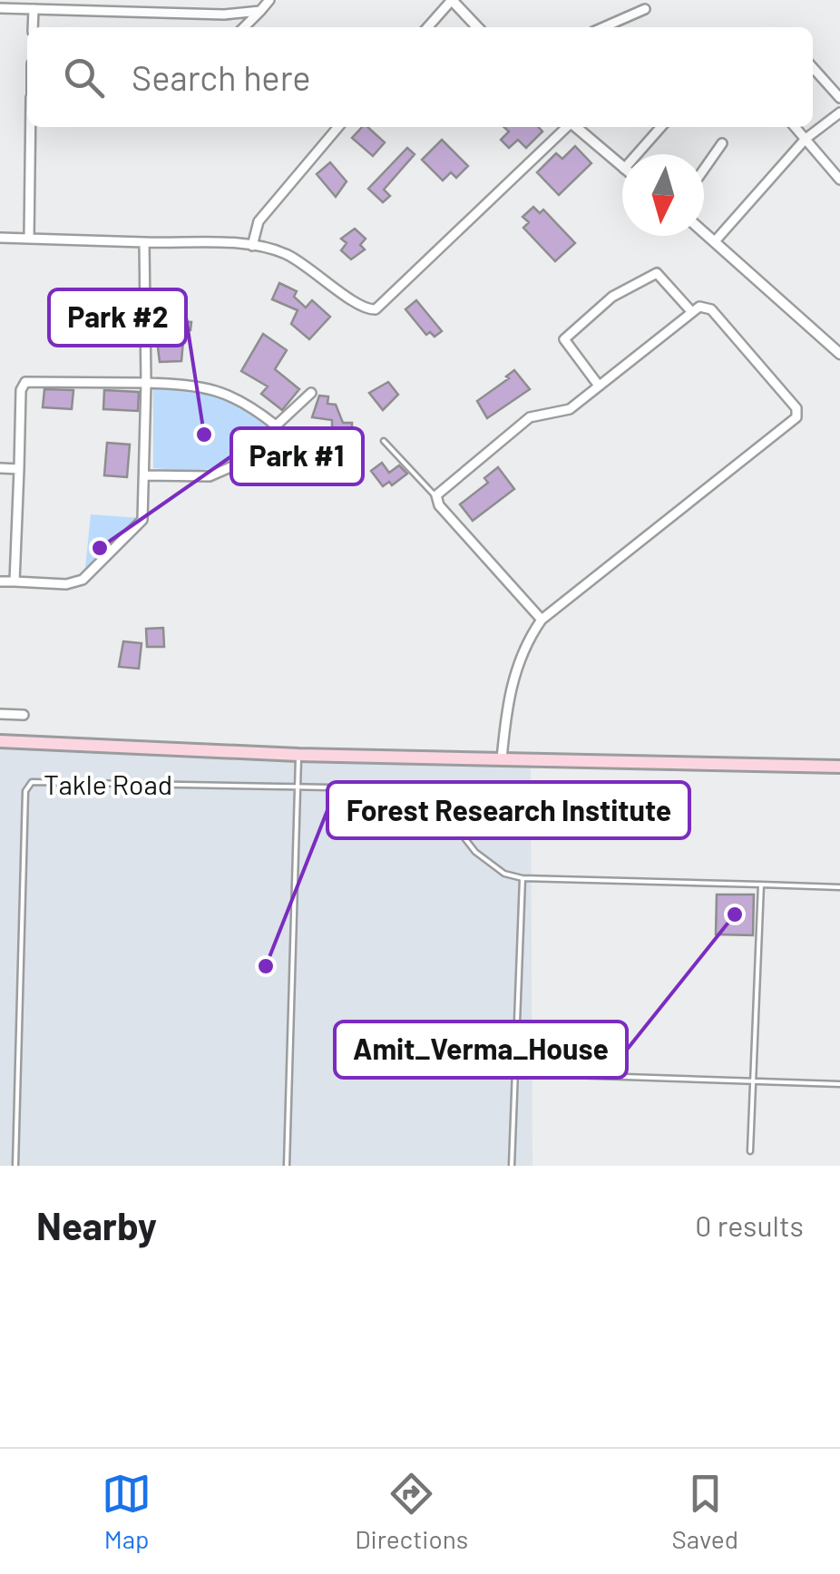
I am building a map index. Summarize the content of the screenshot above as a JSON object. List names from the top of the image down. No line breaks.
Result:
{"streets":{"lane":["Takle Road"]},"places":["Park #2","Park #1","Amit_Verma_House","Forest Research Institute"],"north":"bottom","page":{"search":"Search here","heading":["Nearby","0 results"],"nav":["Map","Directions","Saved"]}}
